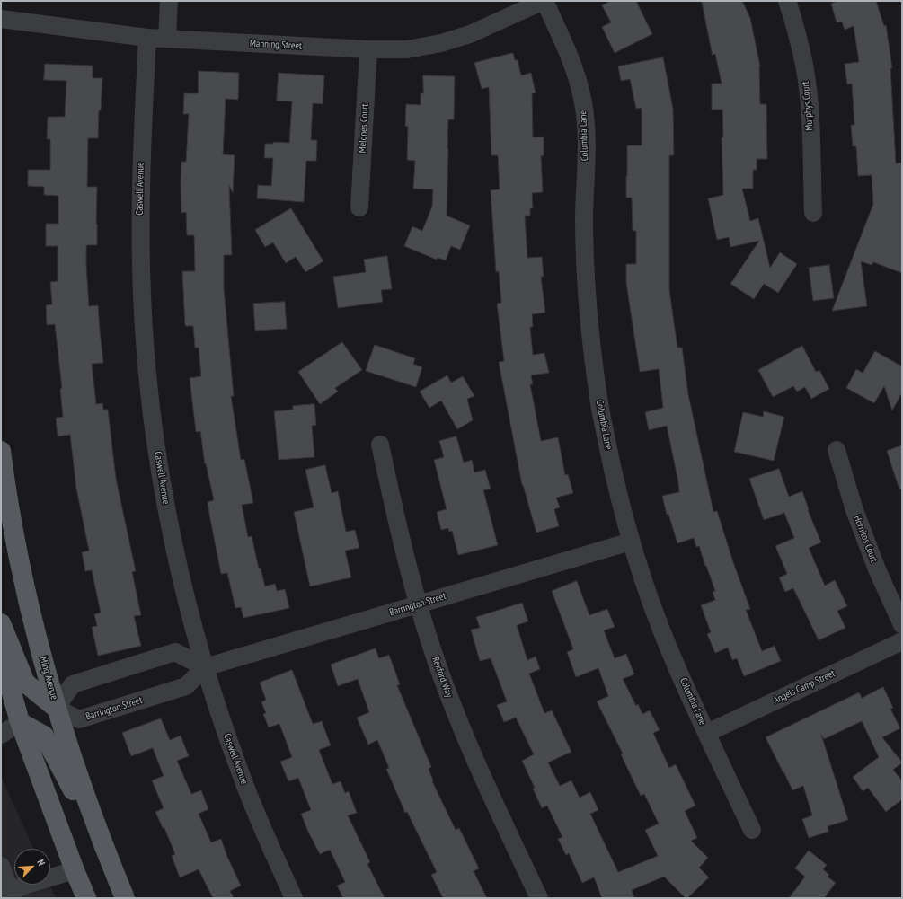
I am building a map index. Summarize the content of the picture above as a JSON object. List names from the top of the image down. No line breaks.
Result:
{"streets":{"main road":["Ming Avenue"],"street":["Manning Street","Murphys Court","Melones Court","Columbia Lane","Caswell Avenue","Hornitos Court","Barrington Street","Rexford Way","Angels Camp Street"]},"crossings":[["Manning Street","Melones Court"],["Manning Street","Columbia Lane"],["Manning Street","Caswell Avenue"],["Columbia Lane","Barrington Street"],["Columbia Lane","Angels Camp Street"],["Caswell Avenue","Barrington Street"],["Barrington Street","Rexford Way"],["Barrington Street","Ming Avenue"]],"north":"top right"}
